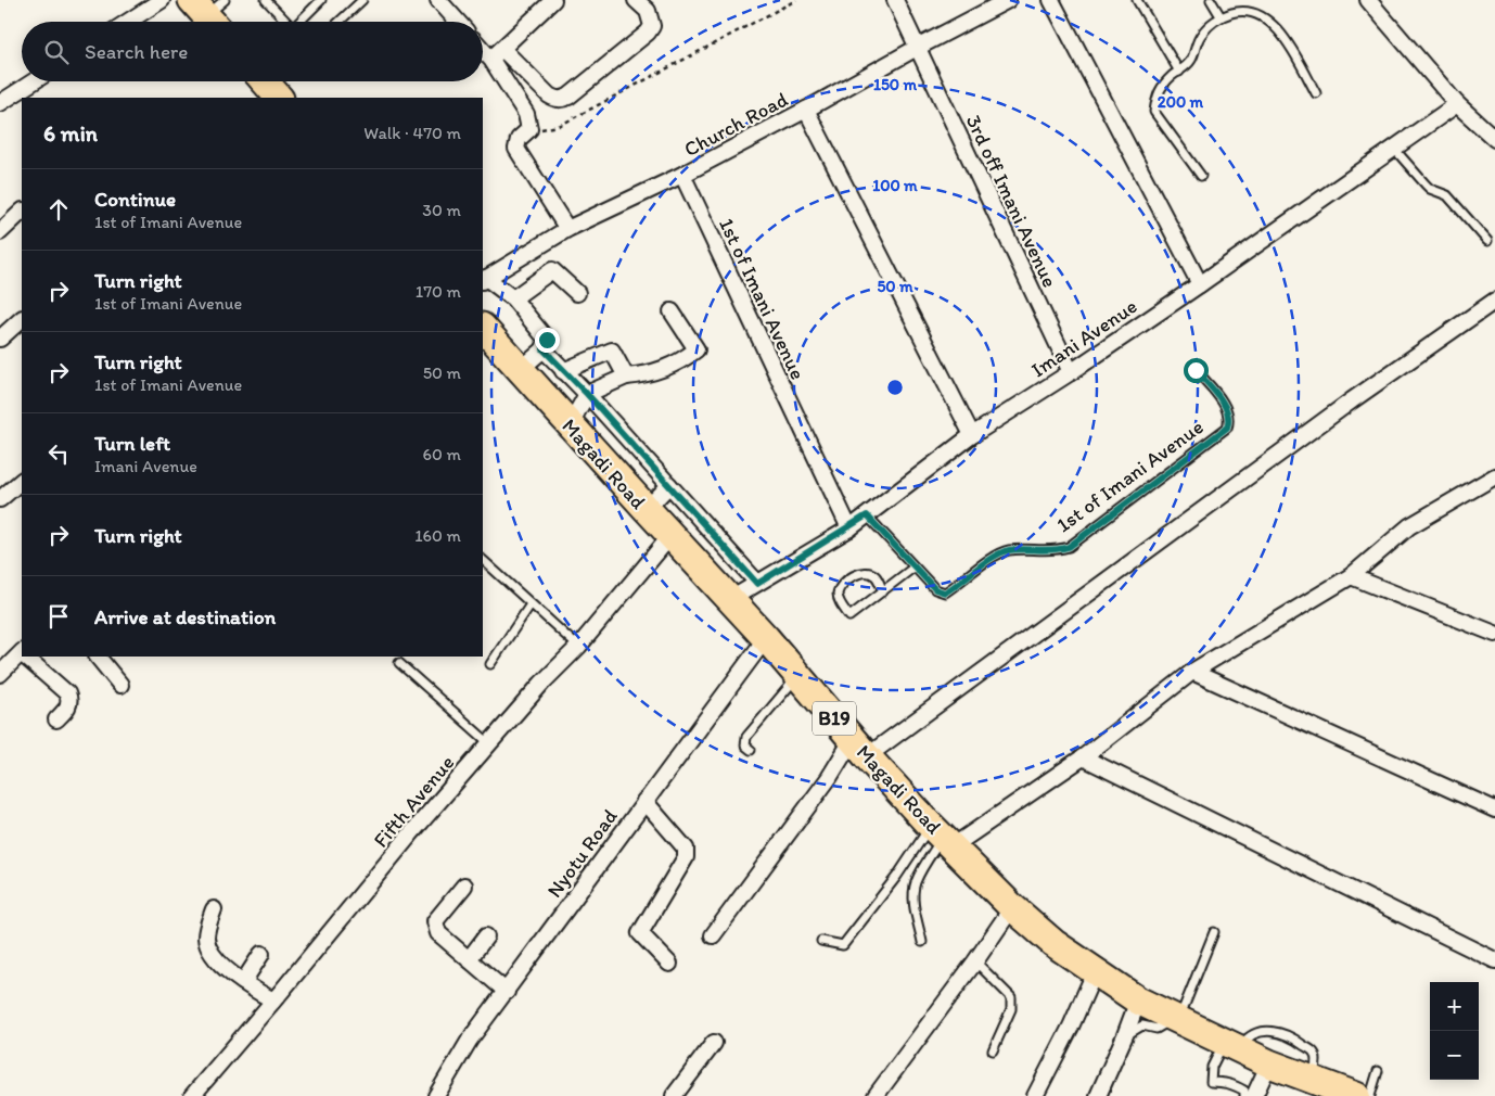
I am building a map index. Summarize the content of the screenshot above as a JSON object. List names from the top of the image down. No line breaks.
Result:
{"streets":{"highway":["Magadi Road","B19"],"street":["Church Road","3rd off Imani Avenue","1st of Imani Avenue","Imani Avenue","Fifth Avenue","Nyotu Road"]},"crossings":[["Church Road","3rd off Imani Avenue"],["Church Road","1st of Imani Avenue"],["3rd off Imani Avenue","Imani Avenue"],["1st of Imani Avenue","Imani Avenue"],["Imani Avenue","Magadi Road"],["Magadi Road","Fifth Avenue"],["Magadi Road","Nyotu Road"]],"page":{"search":"Search here","heading":["6 min","Walk · 470 m"],"list":[["Continue","1st of Imani Avenue","30 m"],["Turn right","1st of Imani Avenue","170 m"],["Turn right","1st of Imani Avenue","50 m"],["Turn left","Imani Avenue","60 m"],["Turn right","160 m"],"Arrive at destination"],"map_buttons":["+","−"]},"rings":["150 m","200 m","100 m","50 m"]}
